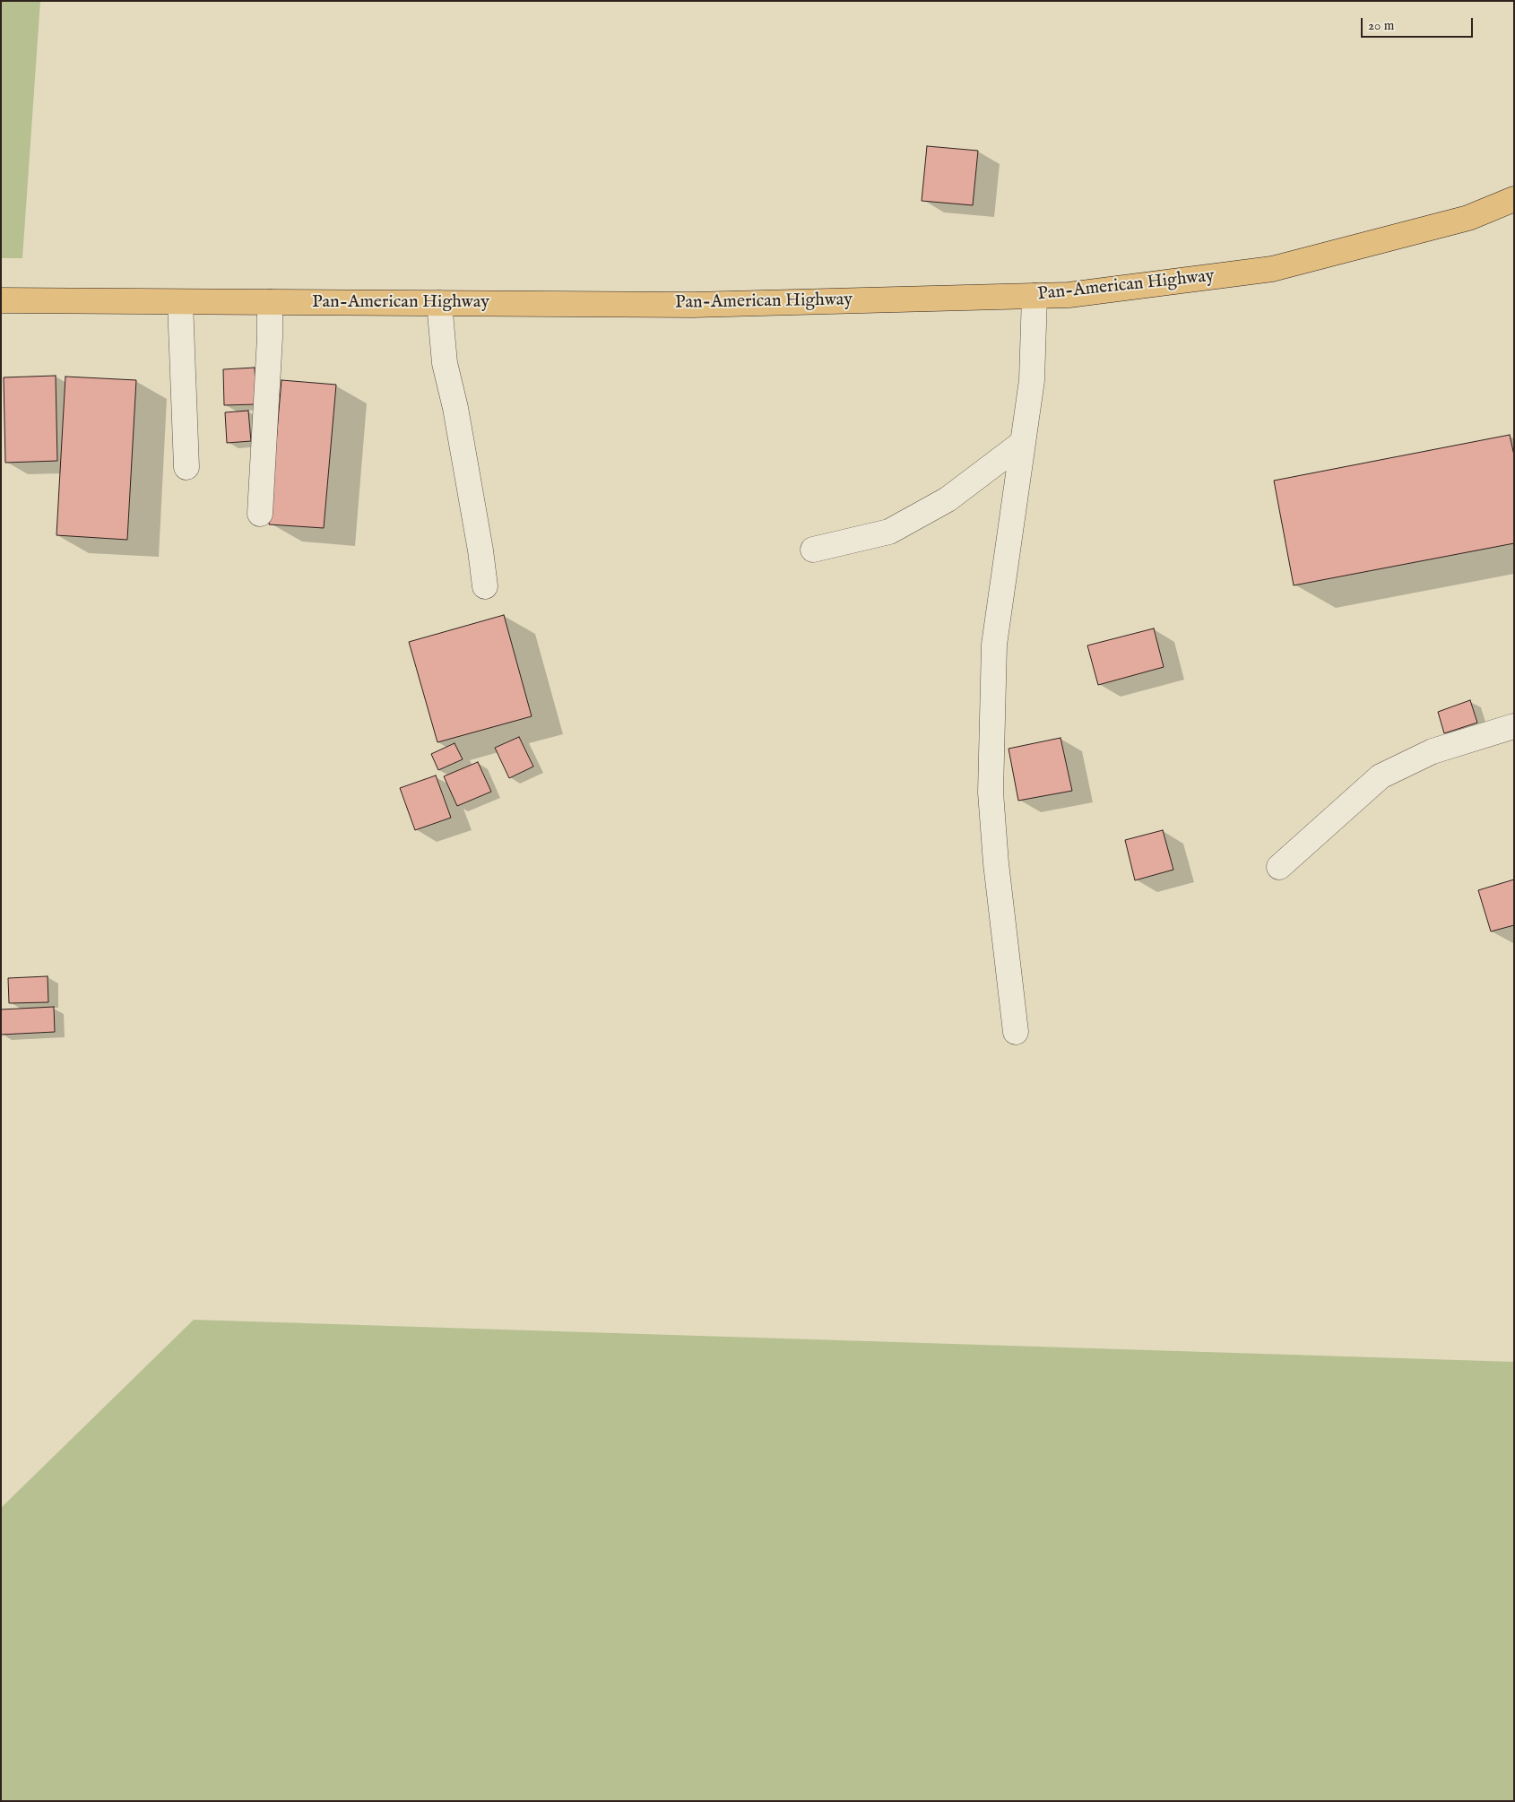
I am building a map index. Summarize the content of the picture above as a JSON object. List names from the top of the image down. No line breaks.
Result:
{"streets":{"highway":["Pan-American Highway"]},"scale_bar":"20 m"}
